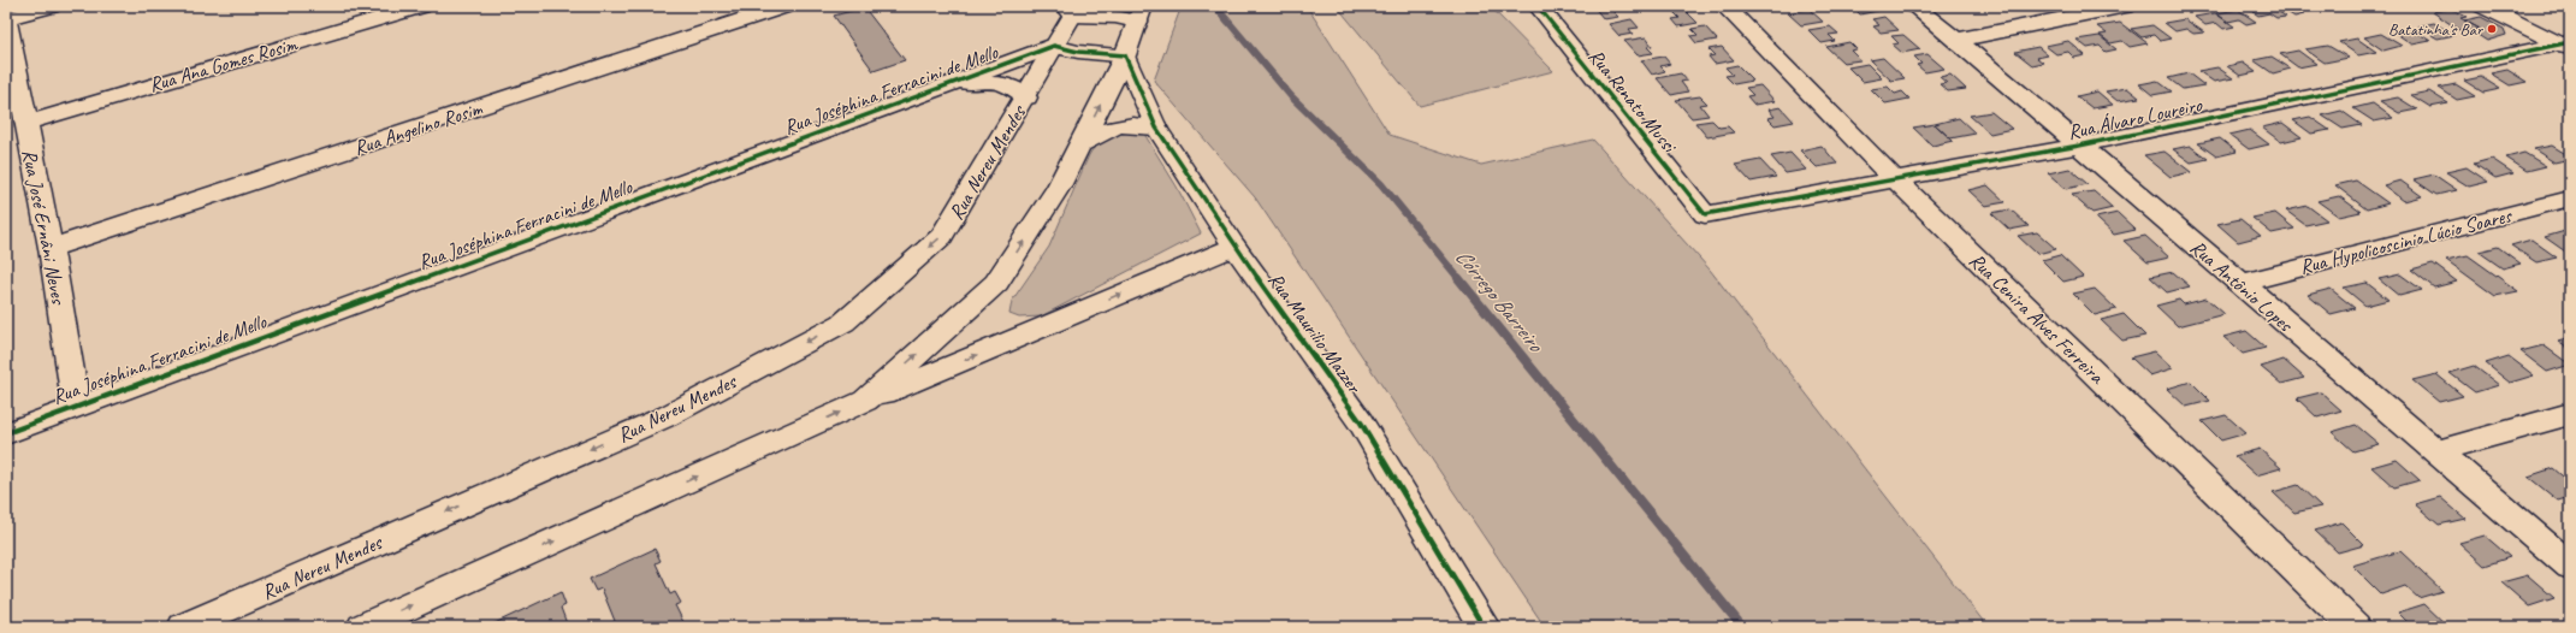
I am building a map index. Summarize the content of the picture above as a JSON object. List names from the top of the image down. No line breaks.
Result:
{"streets":{"street":["Rua Ana Gomes Rosim","Rua Joséphina Ferracini de Mello","Rua Renato Mussi","Rua Álvaro Loureiro","Rua Angelino Rosim","Rua Nereu Mendes","Rua José Ernâni Neves","Rua Hypolicoscinio Lúcio Soares","Rua Antônio Lopes","Rua Cenira Alves Ferreira","Rua Maurilio Mazzer"]},"crossings":[["Rua Ana Gomes Rosim","Rua José Ernâni Neves"],["Rua Joséphina Ferracini de Mello","Rua Nereu Mendes"],["Rua Joséphina Ferracini de Mello","Rua José Ernâni Neves"],["Rua Renato Mussi","Rua Álvaro Loureiro"],["Rua Álvaro Loureiro","Rua Antônio Lopes"],["Rua Álvaro Loureiro","Rua Cenira Alves Ferreira"],["Rua Angelino Rosim","Rua José Ernâni Neves"],["Rua Hypolicoscinio Lúcio Soares","Rua Antônio Lopes"]],"water":["Córrego Barreiro"],"places":["Batatinha's Bar"]}
